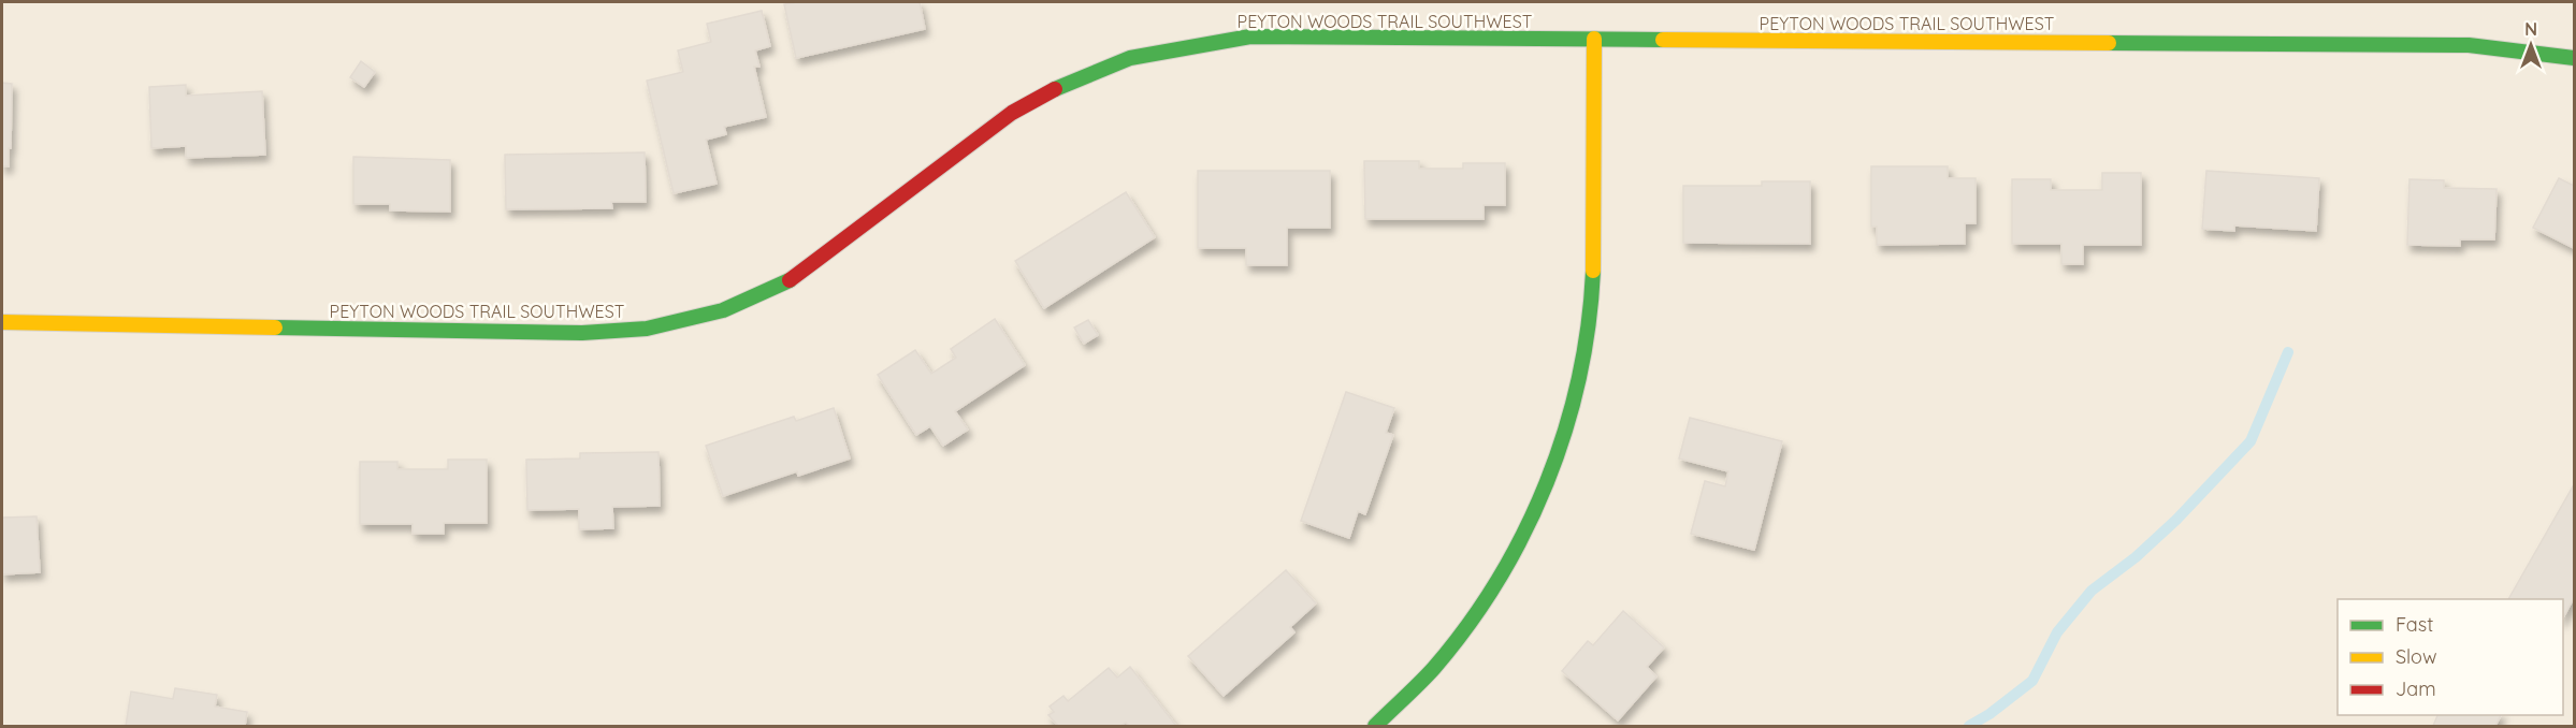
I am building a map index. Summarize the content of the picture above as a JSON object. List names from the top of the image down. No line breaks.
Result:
{"streets":{"street":["PEYTON WOODS TRAIL SOUTHWEST"]},"legend":["Fast","Slow","Jam"],"north":"top"}
